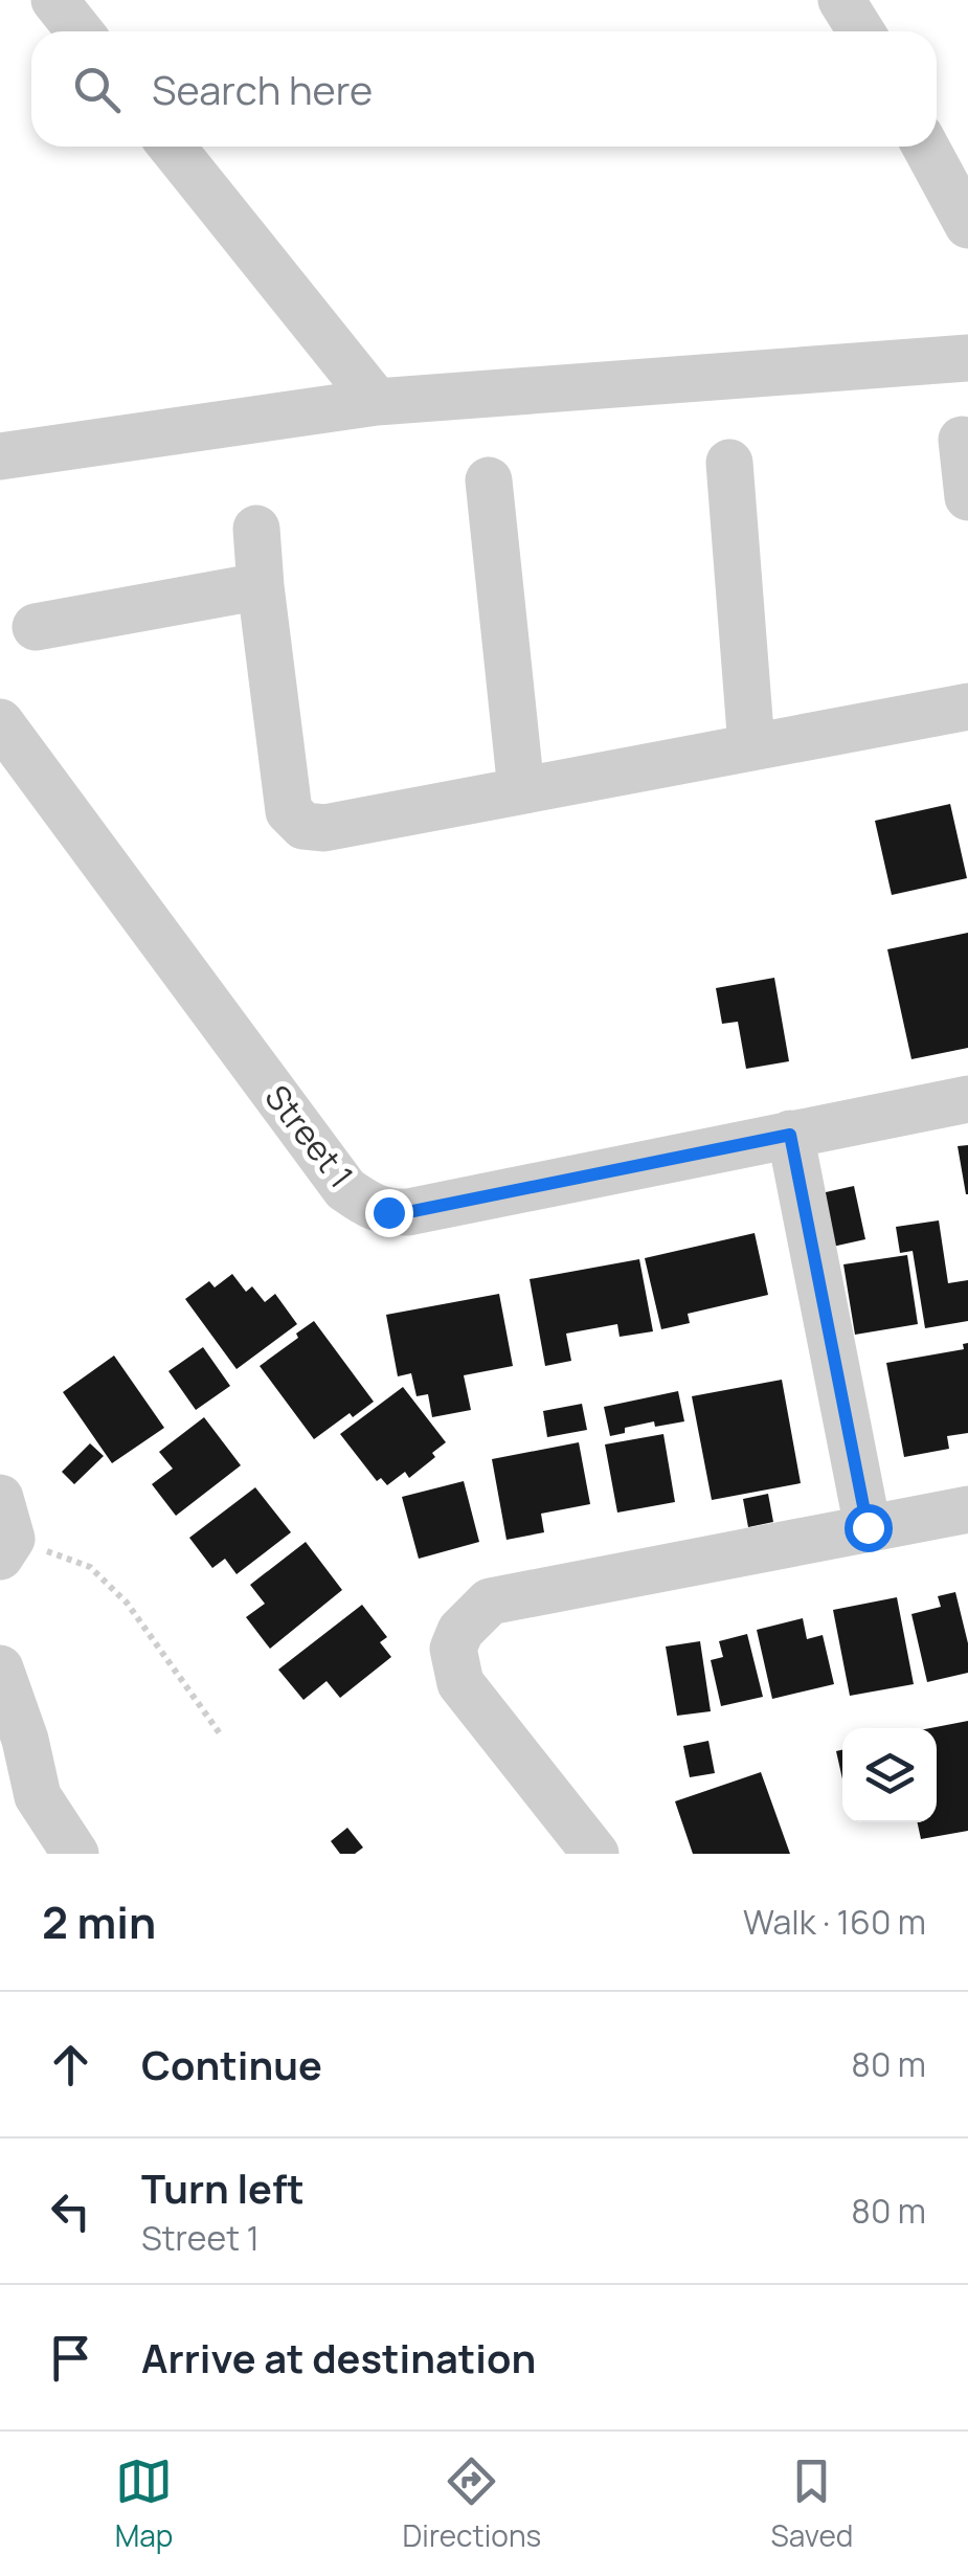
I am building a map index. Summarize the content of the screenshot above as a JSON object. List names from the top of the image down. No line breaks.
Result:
{"streets":{"street":["Street 1"]},"page":{"search":"Search here","heading":["2 min","Walk · 160 m"],"list":[["Continue","80 m"],["Turn left","Street 1","80 m"],"Arrive at destination"],"nav":["Map","Directions","Saved"]}}
